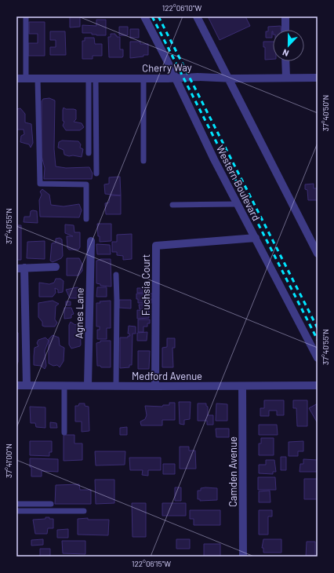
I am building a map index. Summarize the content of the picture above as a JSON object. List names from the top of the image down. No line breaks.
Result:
{"streets":{"street":["Cherry Way","Western Boulevard","Fuchsia Court","Agnes Lane","Medford Avenue","Camden Avenue"]},"crossings":[["Cherry Way","Western Boulevard"],["Western Boulevard","Fuchsia Court"],["Fuchsia Court","Medford Avenue"],["Agnes Lane","Medford Avenue"],["Medford Avenue","Camden Avenue"]],"north":"bottom","coordinates":["122°06'10\"W","37°40'50\"N","37°40'55\"N","37°41'00\"N","122°06'15\"W"]}
